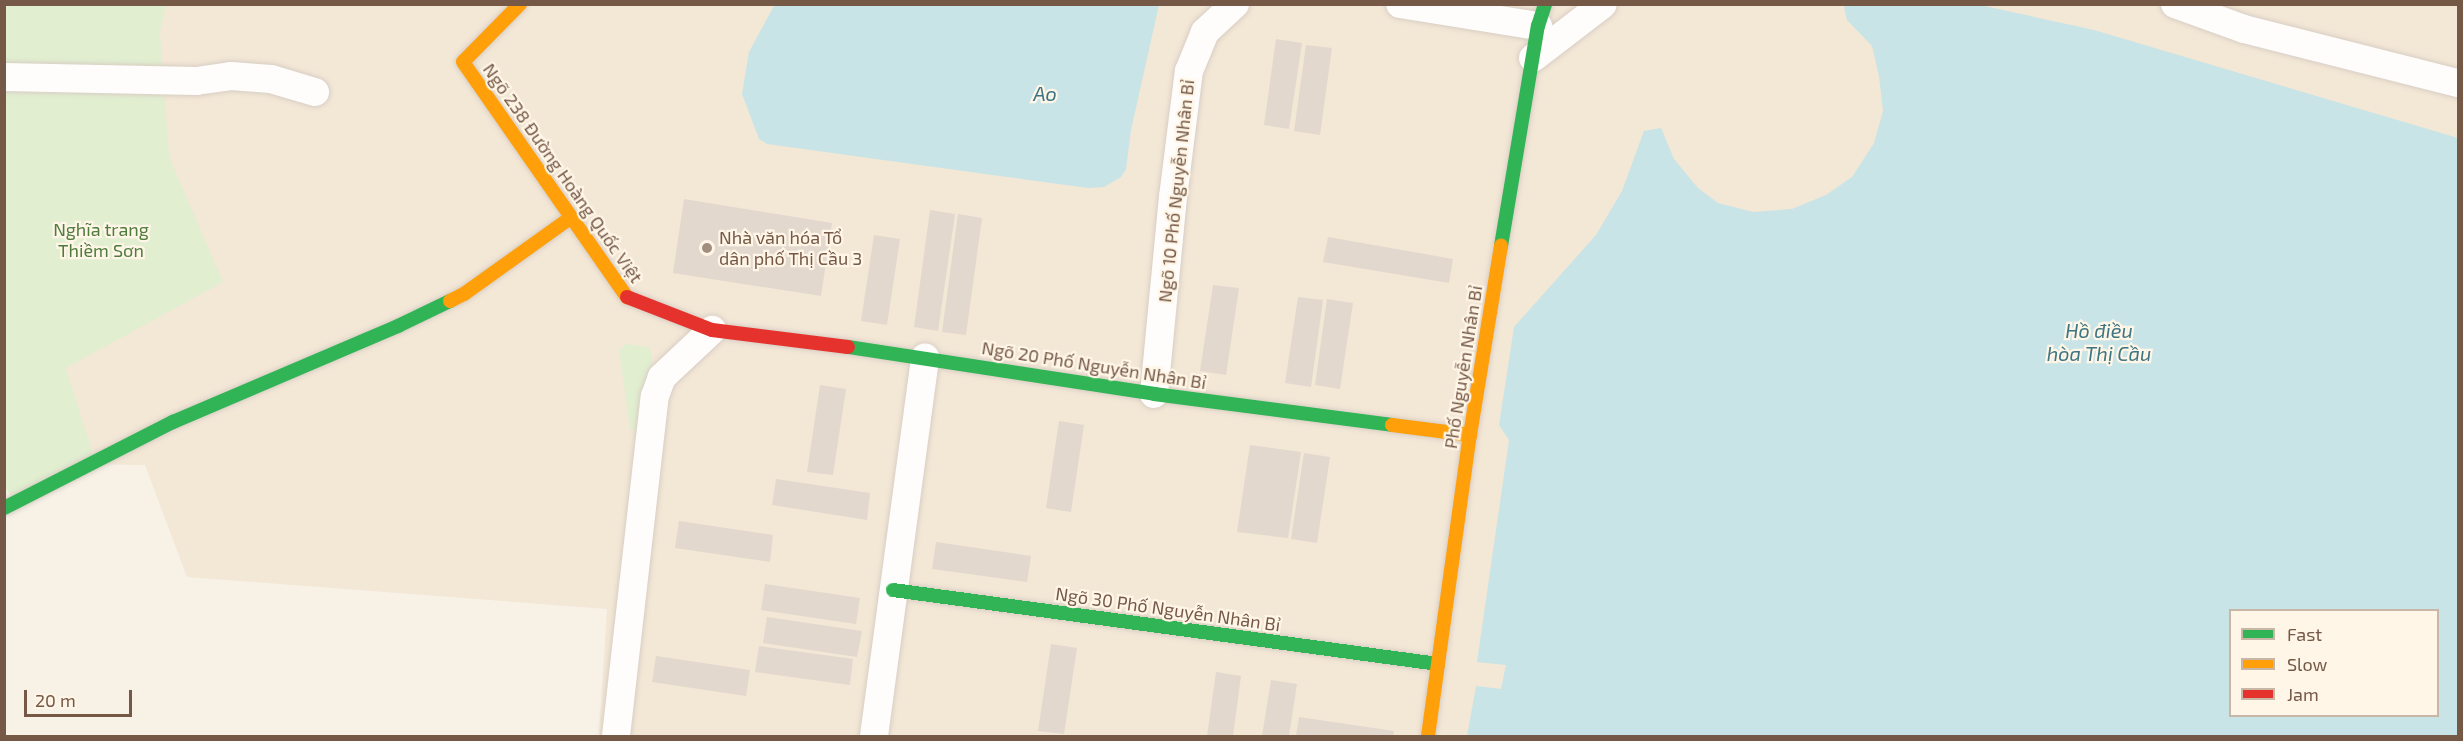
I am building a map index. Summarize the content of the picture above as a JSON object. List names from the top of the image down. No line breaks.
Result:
{"streets":{"street":["Ngõ 238 Đường Hoàng Quốc Việt","Ngõ 10 Phố Nguyễn Nhân Bỉ","Ngõ 20 Phố Nguyễn Nhân Bỉ","Phố Nguyễn Nhân Bỉ","Ngõ 30 Phố Nguyễn Nhân Bỉ"]},"crossings":[["Ngõ 238 Đường Hoàng Quốc Việt","Ngõ 20 Phố Nguyễn Nhân Bỉ"],["Ngõ 10 Phố Nguyễn Nhân Bỉ","Ngõ 20 Phố Nguyễn Nhân Bỉ"],["Ngõ 20 Phố Nguyễn Nhân Bỉ","Phố Nguyễn Nhân Bỉ"],["Phố Nguyễn Nhân Bỉ","Ngõ 30 Phố Nguyễn Nhân Bỉ"]],"water":["Ao","Hồ điều hòa Thị Cầu"],"parks":["Nghĩa trang Thiềm Sơn"],"places":["Nhà văn hóa Tổ dân phố Thị Cầu 3"],"legend":["Fast","Slow","Jam"],"scale_bar":"20 m"}
